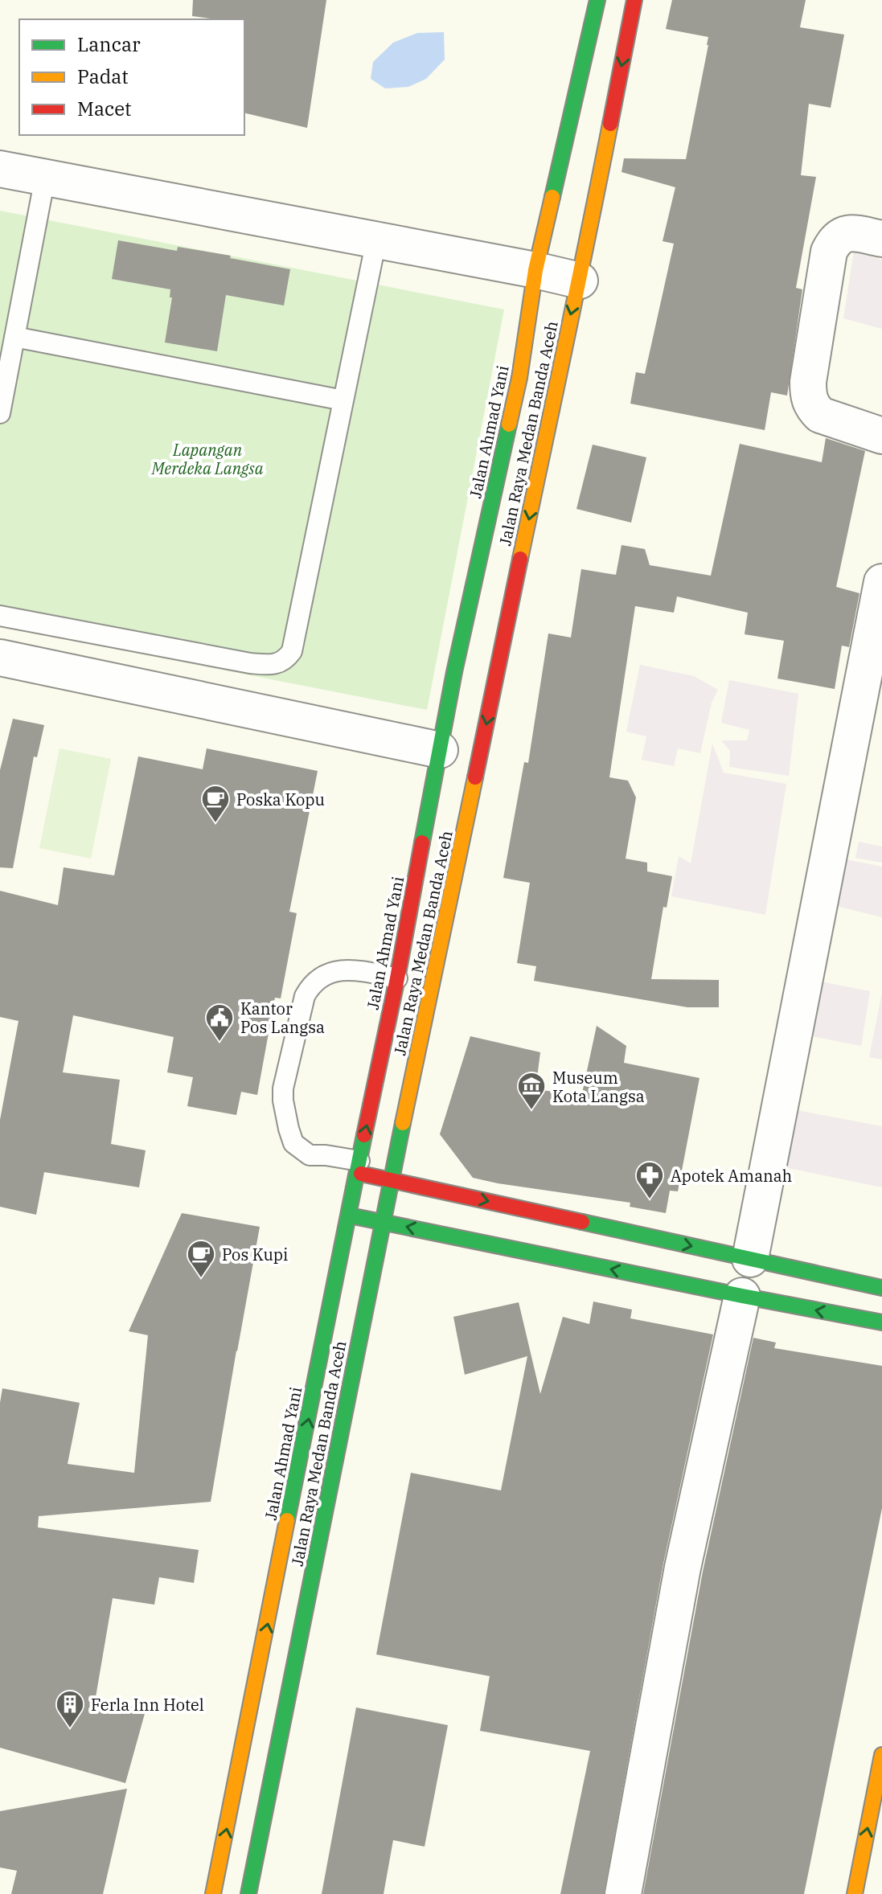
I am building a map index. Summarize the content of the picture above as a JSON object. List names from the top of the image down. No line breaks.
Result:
{"streets":{"main road":["Jalan Ahmad Yani","Jalan Raya Medan Banda Aceh"]},"one_way":["Jalan Ahmad Yani","Jalan Raya Medan Banda Aceh"],"parks":["Lapangan Merdeka Langsa"],"places":{"cafe":["Poska Kopu","Pos Kupi"],"public building":["Kantor Pos Langsa"],"museum":["Museum Kota Langsa"],"pharmacy":["Apotek Amanah"],"building":["Ferla Inn Hotel"]},"legend":["Lancar","Padat","Macet"]}
